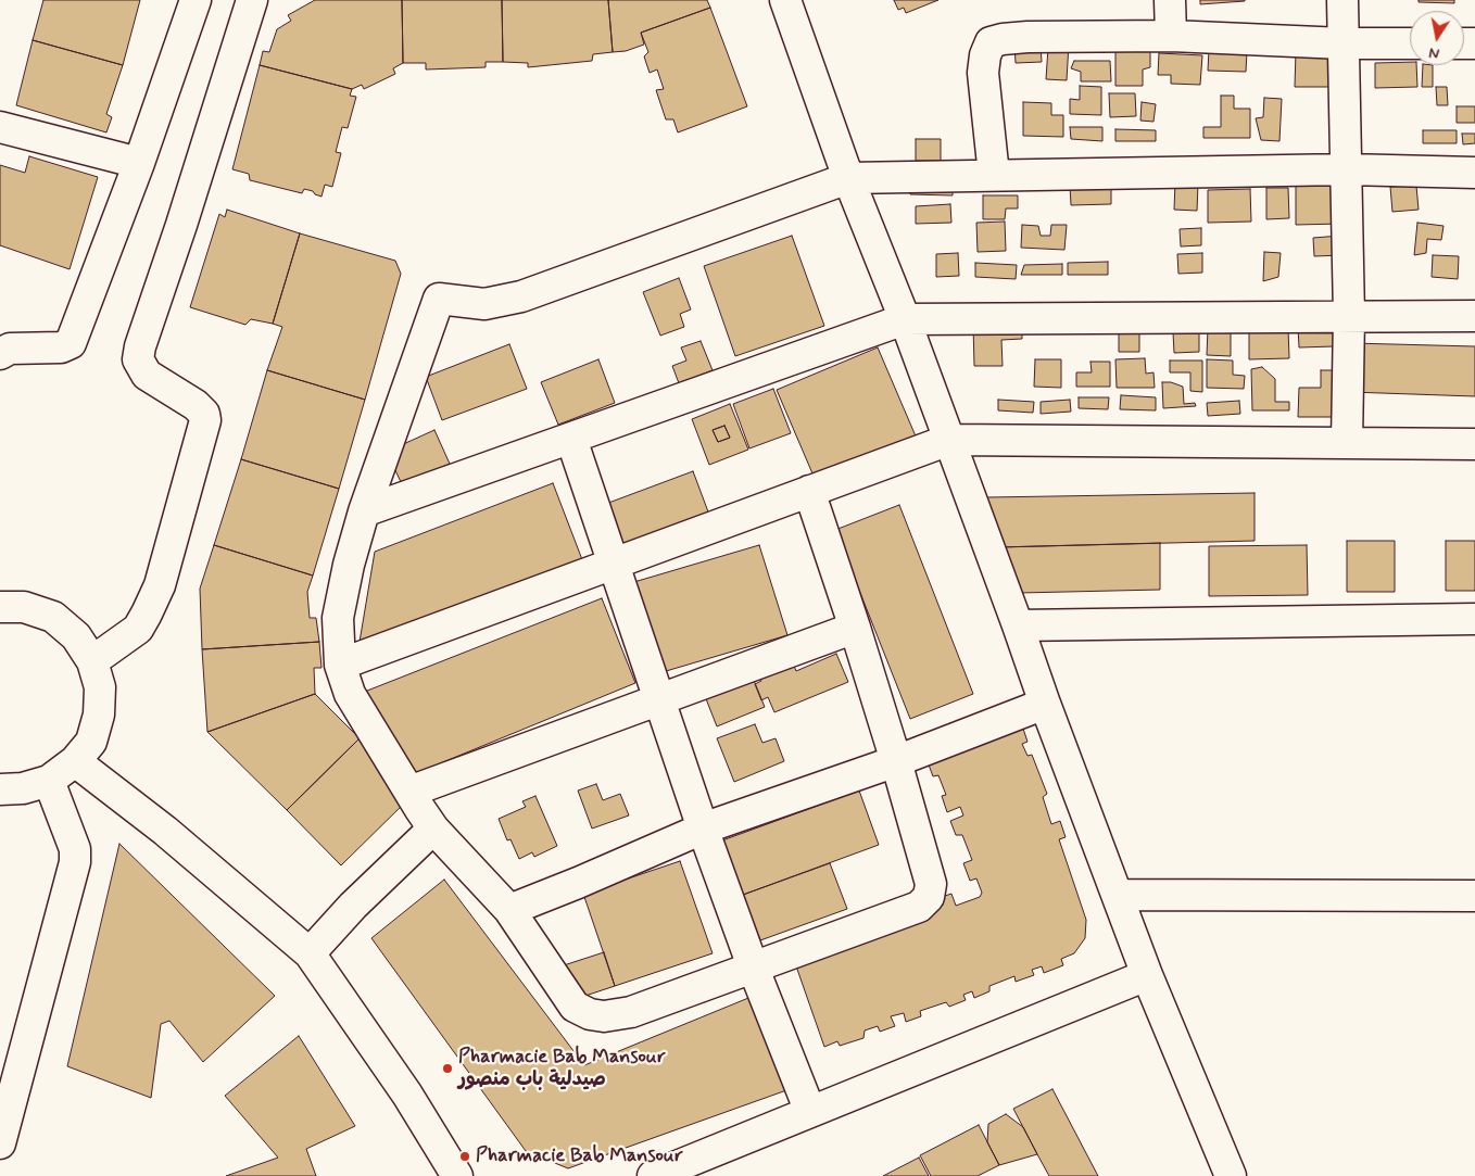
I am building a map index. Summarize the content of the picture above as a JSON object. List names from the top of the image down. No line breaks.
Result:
{"places":["Pharmacie Bab Mansour صيدلية باب منصور","Pharmacie Bab Mansour"],"north":"bottom"}
